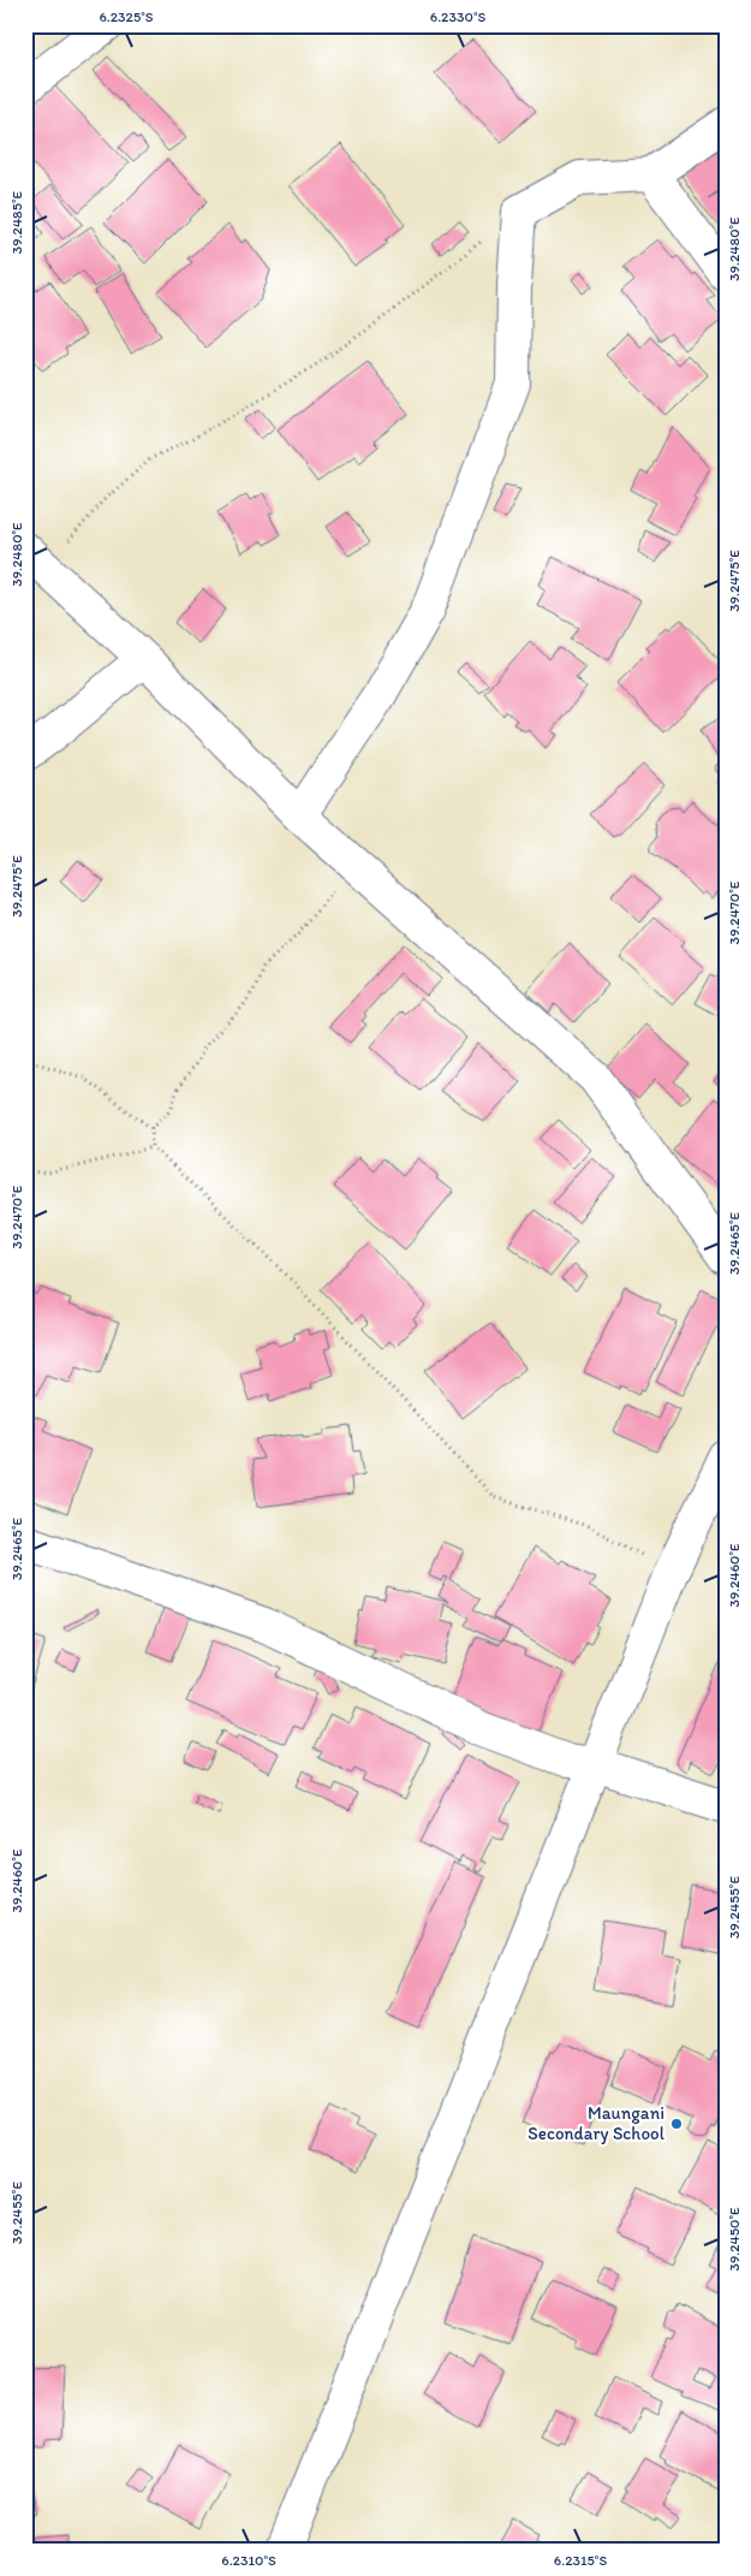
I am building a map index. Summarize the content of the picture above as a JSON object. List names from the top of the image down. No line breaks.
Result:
{"places":["Maungani Secondary School"],"coordinates":["6.2325°S","6.2330°S","39.2485°E","39.2480°E","39.2475°E","39.2470°E","39.2465°E","39.2460°E","39.2455°E","39.2450°E","6.2310°S","6.2315°S"]}
